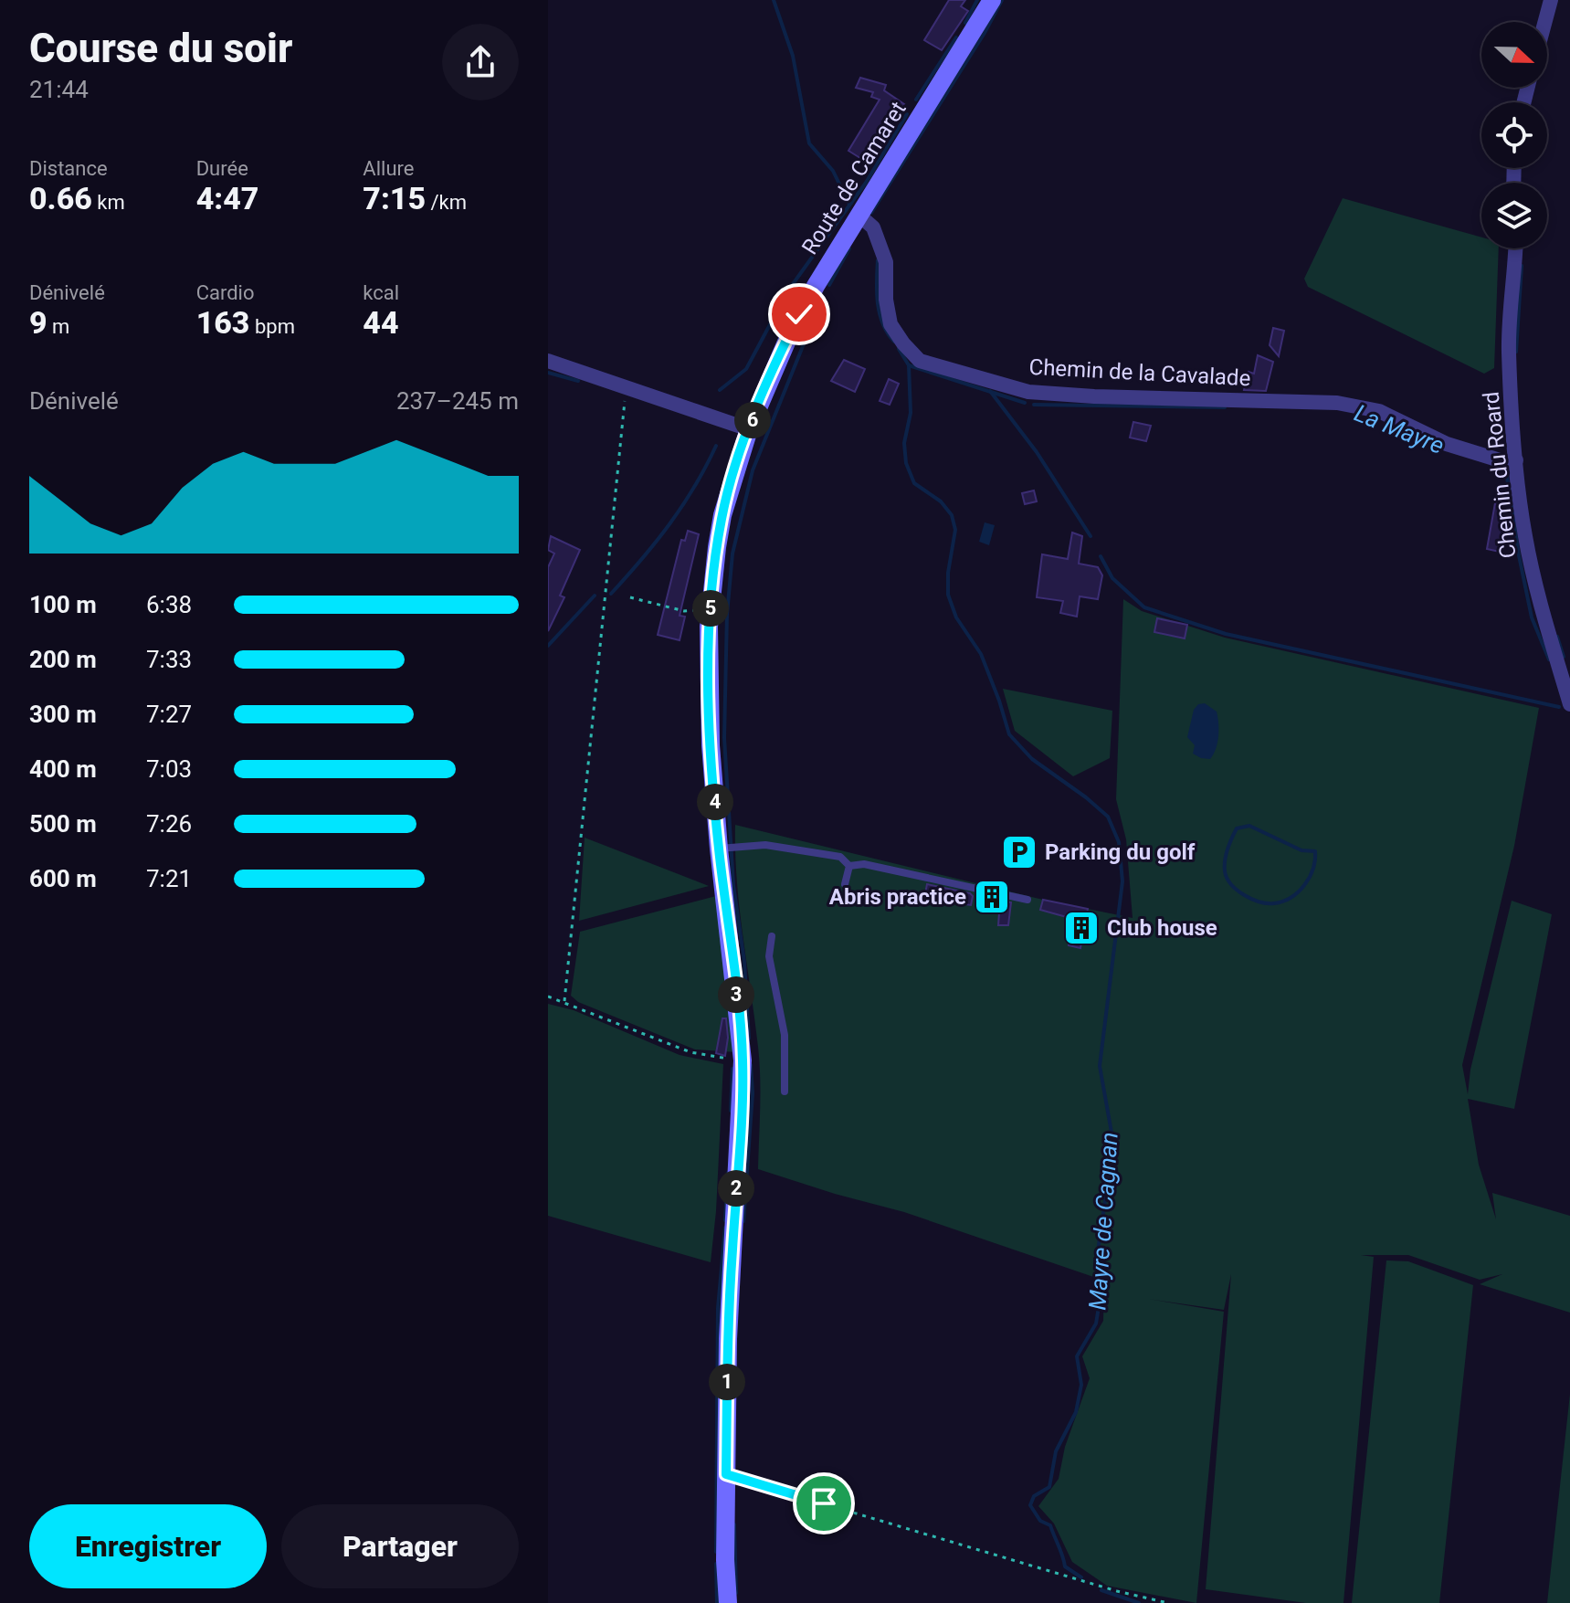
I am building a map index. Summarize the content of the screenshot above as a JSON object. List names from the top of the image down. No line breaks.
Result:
{"streets":{"main road":["Route de Camaret"],"street":["Chemin de la Cavalade","Chemin du Roard"]},"crossings":[["Route de Camaret","Chemin de la Cavalade"],["Chemin de la Cavalade","Chemin du Roard"]],"water":["La Mayre","Mayre de Cagnan"],"places":{"parking":["Parking du golf"],"building":["Abris practice","Club house"]},"north":"right","page":{"heading":["Course du soir","21:44"],"stats":[["Distance","0.66 km"],["Durée","4:47"],["Allure","7:15 /km"],["Dénivelé","9 m"],["Cardio","163 bpm"],["kcal","44"]],"chart":["Dénivelé","237–245 m"],"pins":["6","5","4","3","2","1"],"list":[{"name":"100 m","note":"6:38"},{"name":"200 m","note":"7:33"},{"name":"300 m","note":"7:27"},{"name":"400 m","note":"7:03"},{"name":"500 m","note":"7:26"},{"name":"600 m","note":"7:21"}],"buttons":["Enregistrer","Partager"]}}
